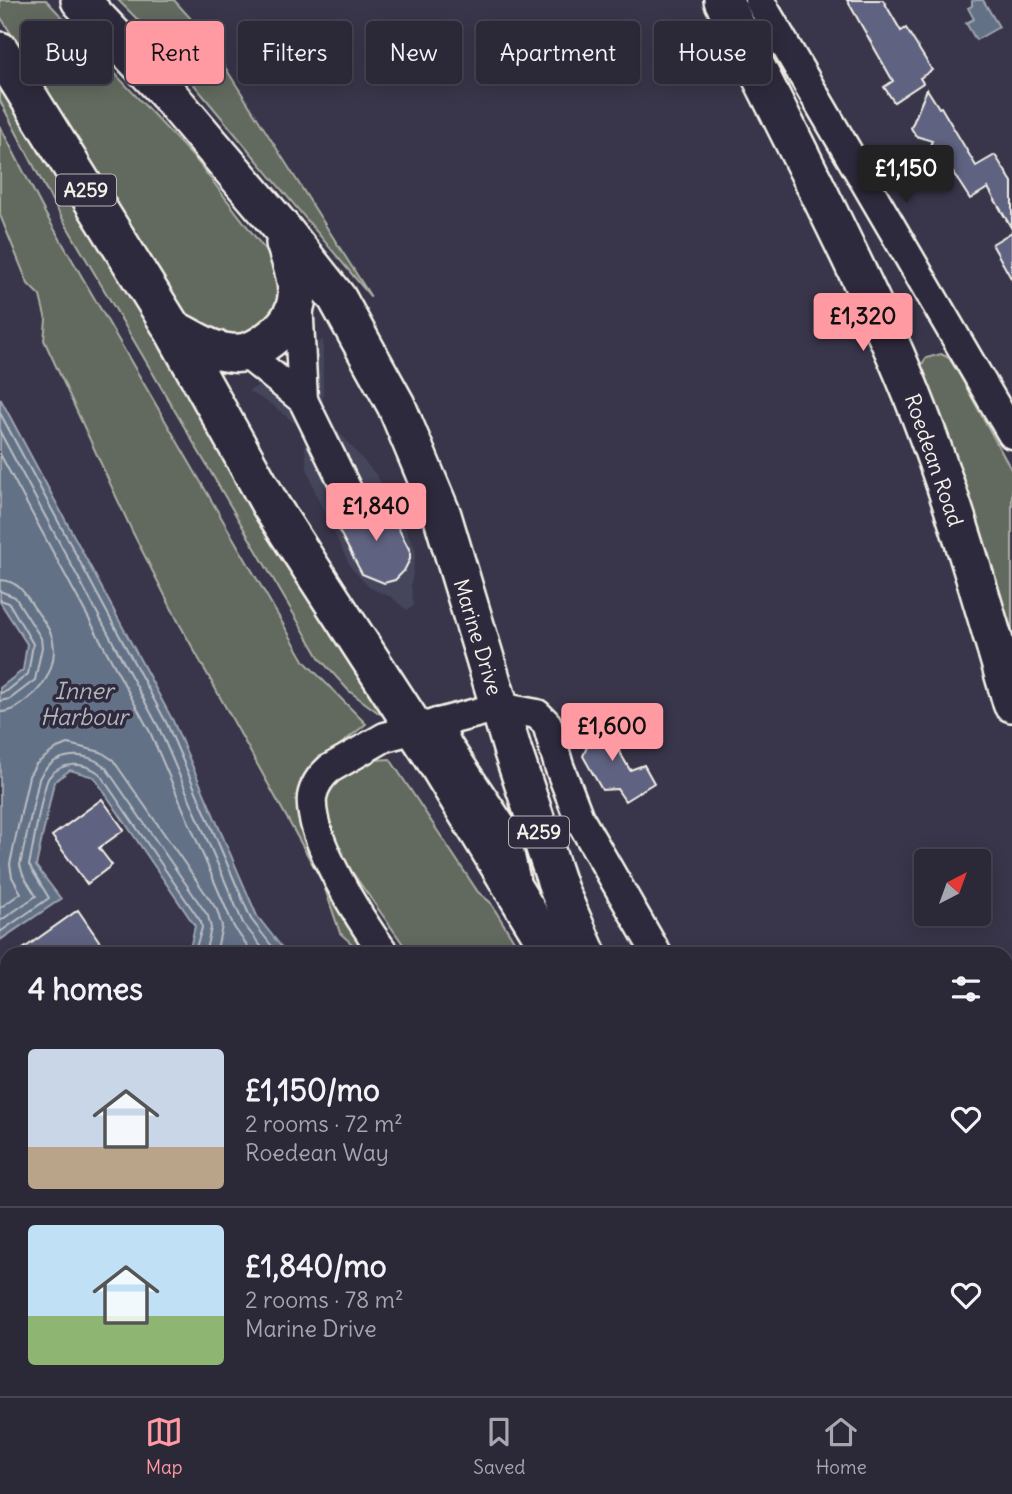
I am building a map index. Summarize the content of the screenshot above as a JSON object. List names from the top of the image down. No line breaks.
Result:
{"streets":{"main road":["A259","Roedean Road","Marine Drive"]},"water":["Inner Harbour"],"north":"top right","page":{"chip":["Buy","Rent","Filters","New","Apartment","House"],"price":["£1,150","£1,320","£1,840","£1,600"],"heading":"4 homes","list":[{"name":"£1,150/mo","note":"2 rooms · 72 m² · Roedean Way"},{"name":"£1,840/mo","note":"2 rooms · 78 m² · Marine Drive"}],"tabs":["Map","Saved","Home"]}}
